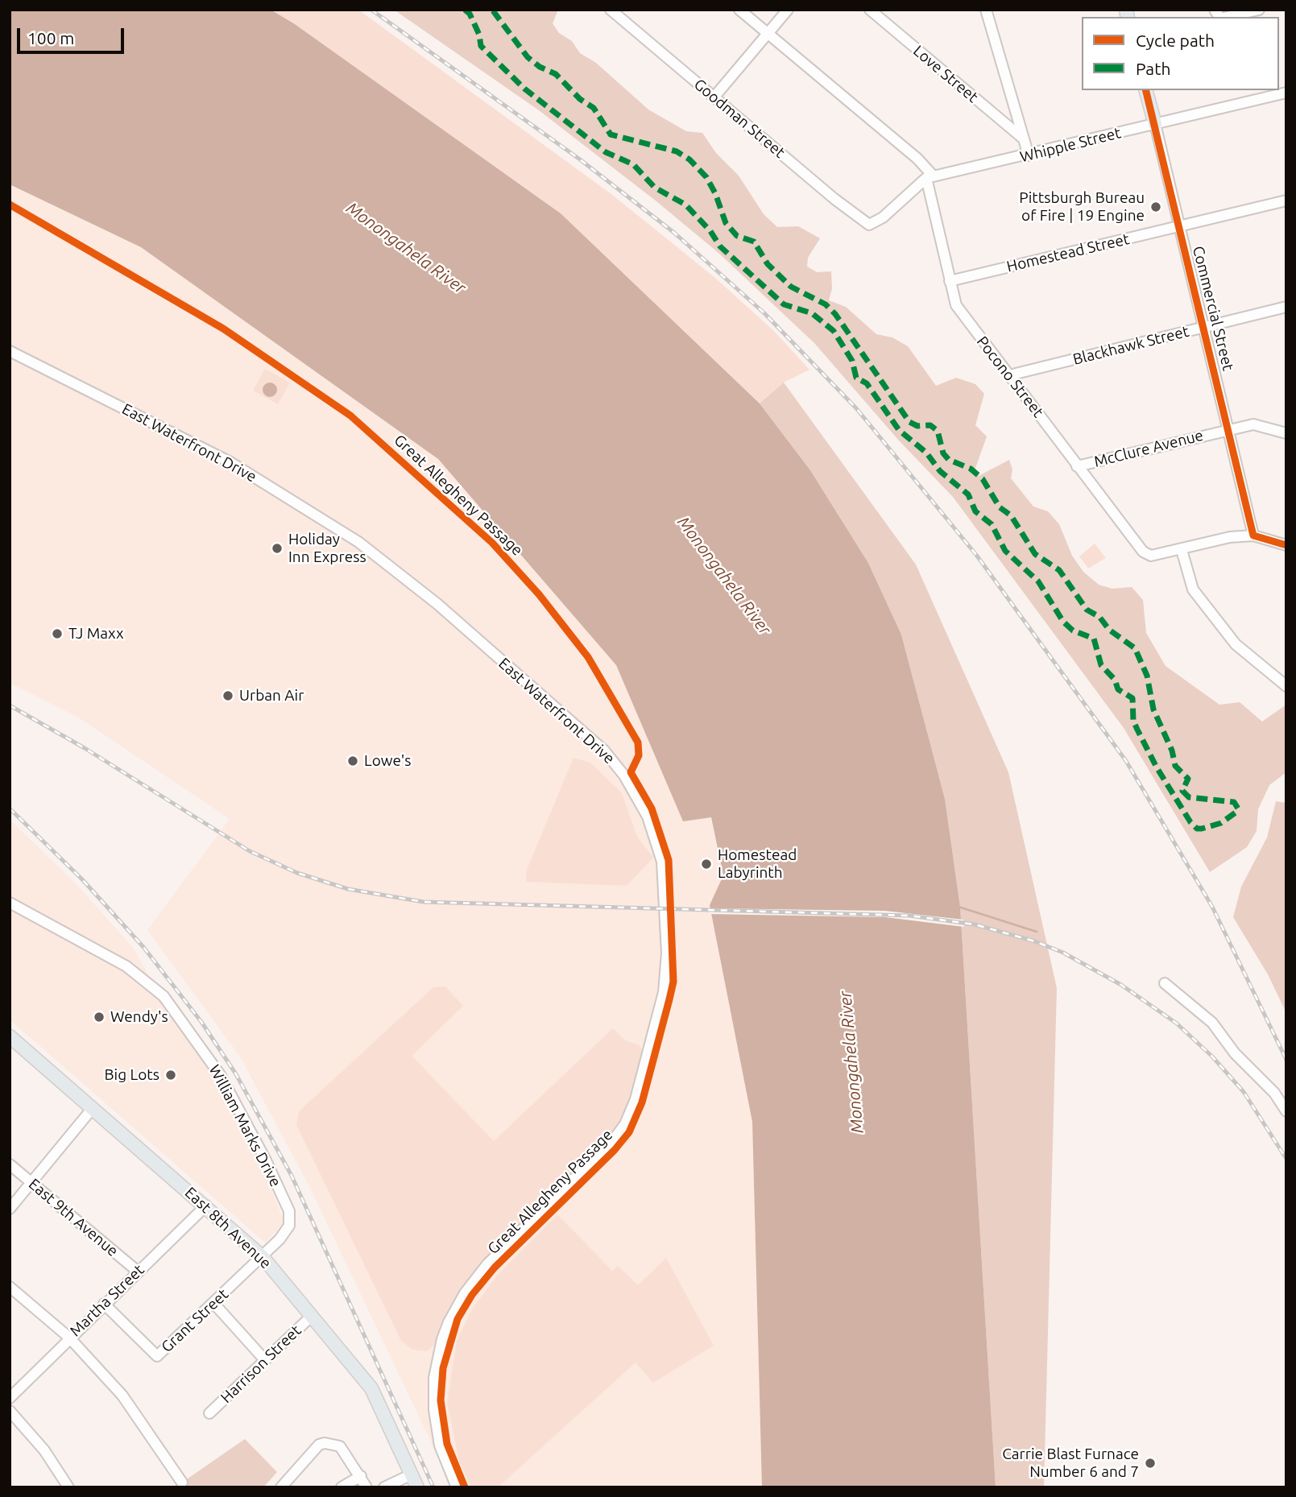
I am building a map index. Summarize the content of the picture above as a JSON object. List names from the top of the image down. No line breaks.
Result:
{"streets":{"main road":["Commercial Street","East 8th Avenue"],"street":["Love Street","Goodman Street","Whipple Street","Homestead Street","Blackhawk Street","Pocono Street","East Waterfront Drive","McClure Avenue","William Marks Drive","East 9th Avenue","Martha Street","Grant Street","Harrison Street"],"cycle path":["Great Allegheny Passage"]},"crossings":[["Goodman Street","Whipple Street"],["Whipple Street","Commercial Street"],["Whipple Street","Pocono Street"],["Homestead Street","Commercial Street"],["Homestead Street","Pocono Street"],["Commercial Street","Blackhawk Street"],["Commercial Street","McClure Avenue"],["Blackhawk Street","Pocono Street"],["Pocono Street","McClure Avenue"],["William Marks Drive","East 8th Avenue"],["William Marks Drive","Grant Street"],["East 9th Avenue","Martha Street"],["East 8th Avenue","Martha Street"],["East 8th Avenue","Grant Street"],["East 8th Avenue","Harrison Street"],["Martha Street","Grant Street"]],"water":["Monongahela River"],"places":["Pittsburgh Bureau of Fire | 19 Engine","Holiday Inn Express","TJ Maxx","Urban Air","Lowe's","Homestead Labyrinth","Wendy's","Big Lots","Carrie Blast Furnace Number 6 and 7"],"legend":["Cycle path","Path"],"scale_bar":"100 m"}
